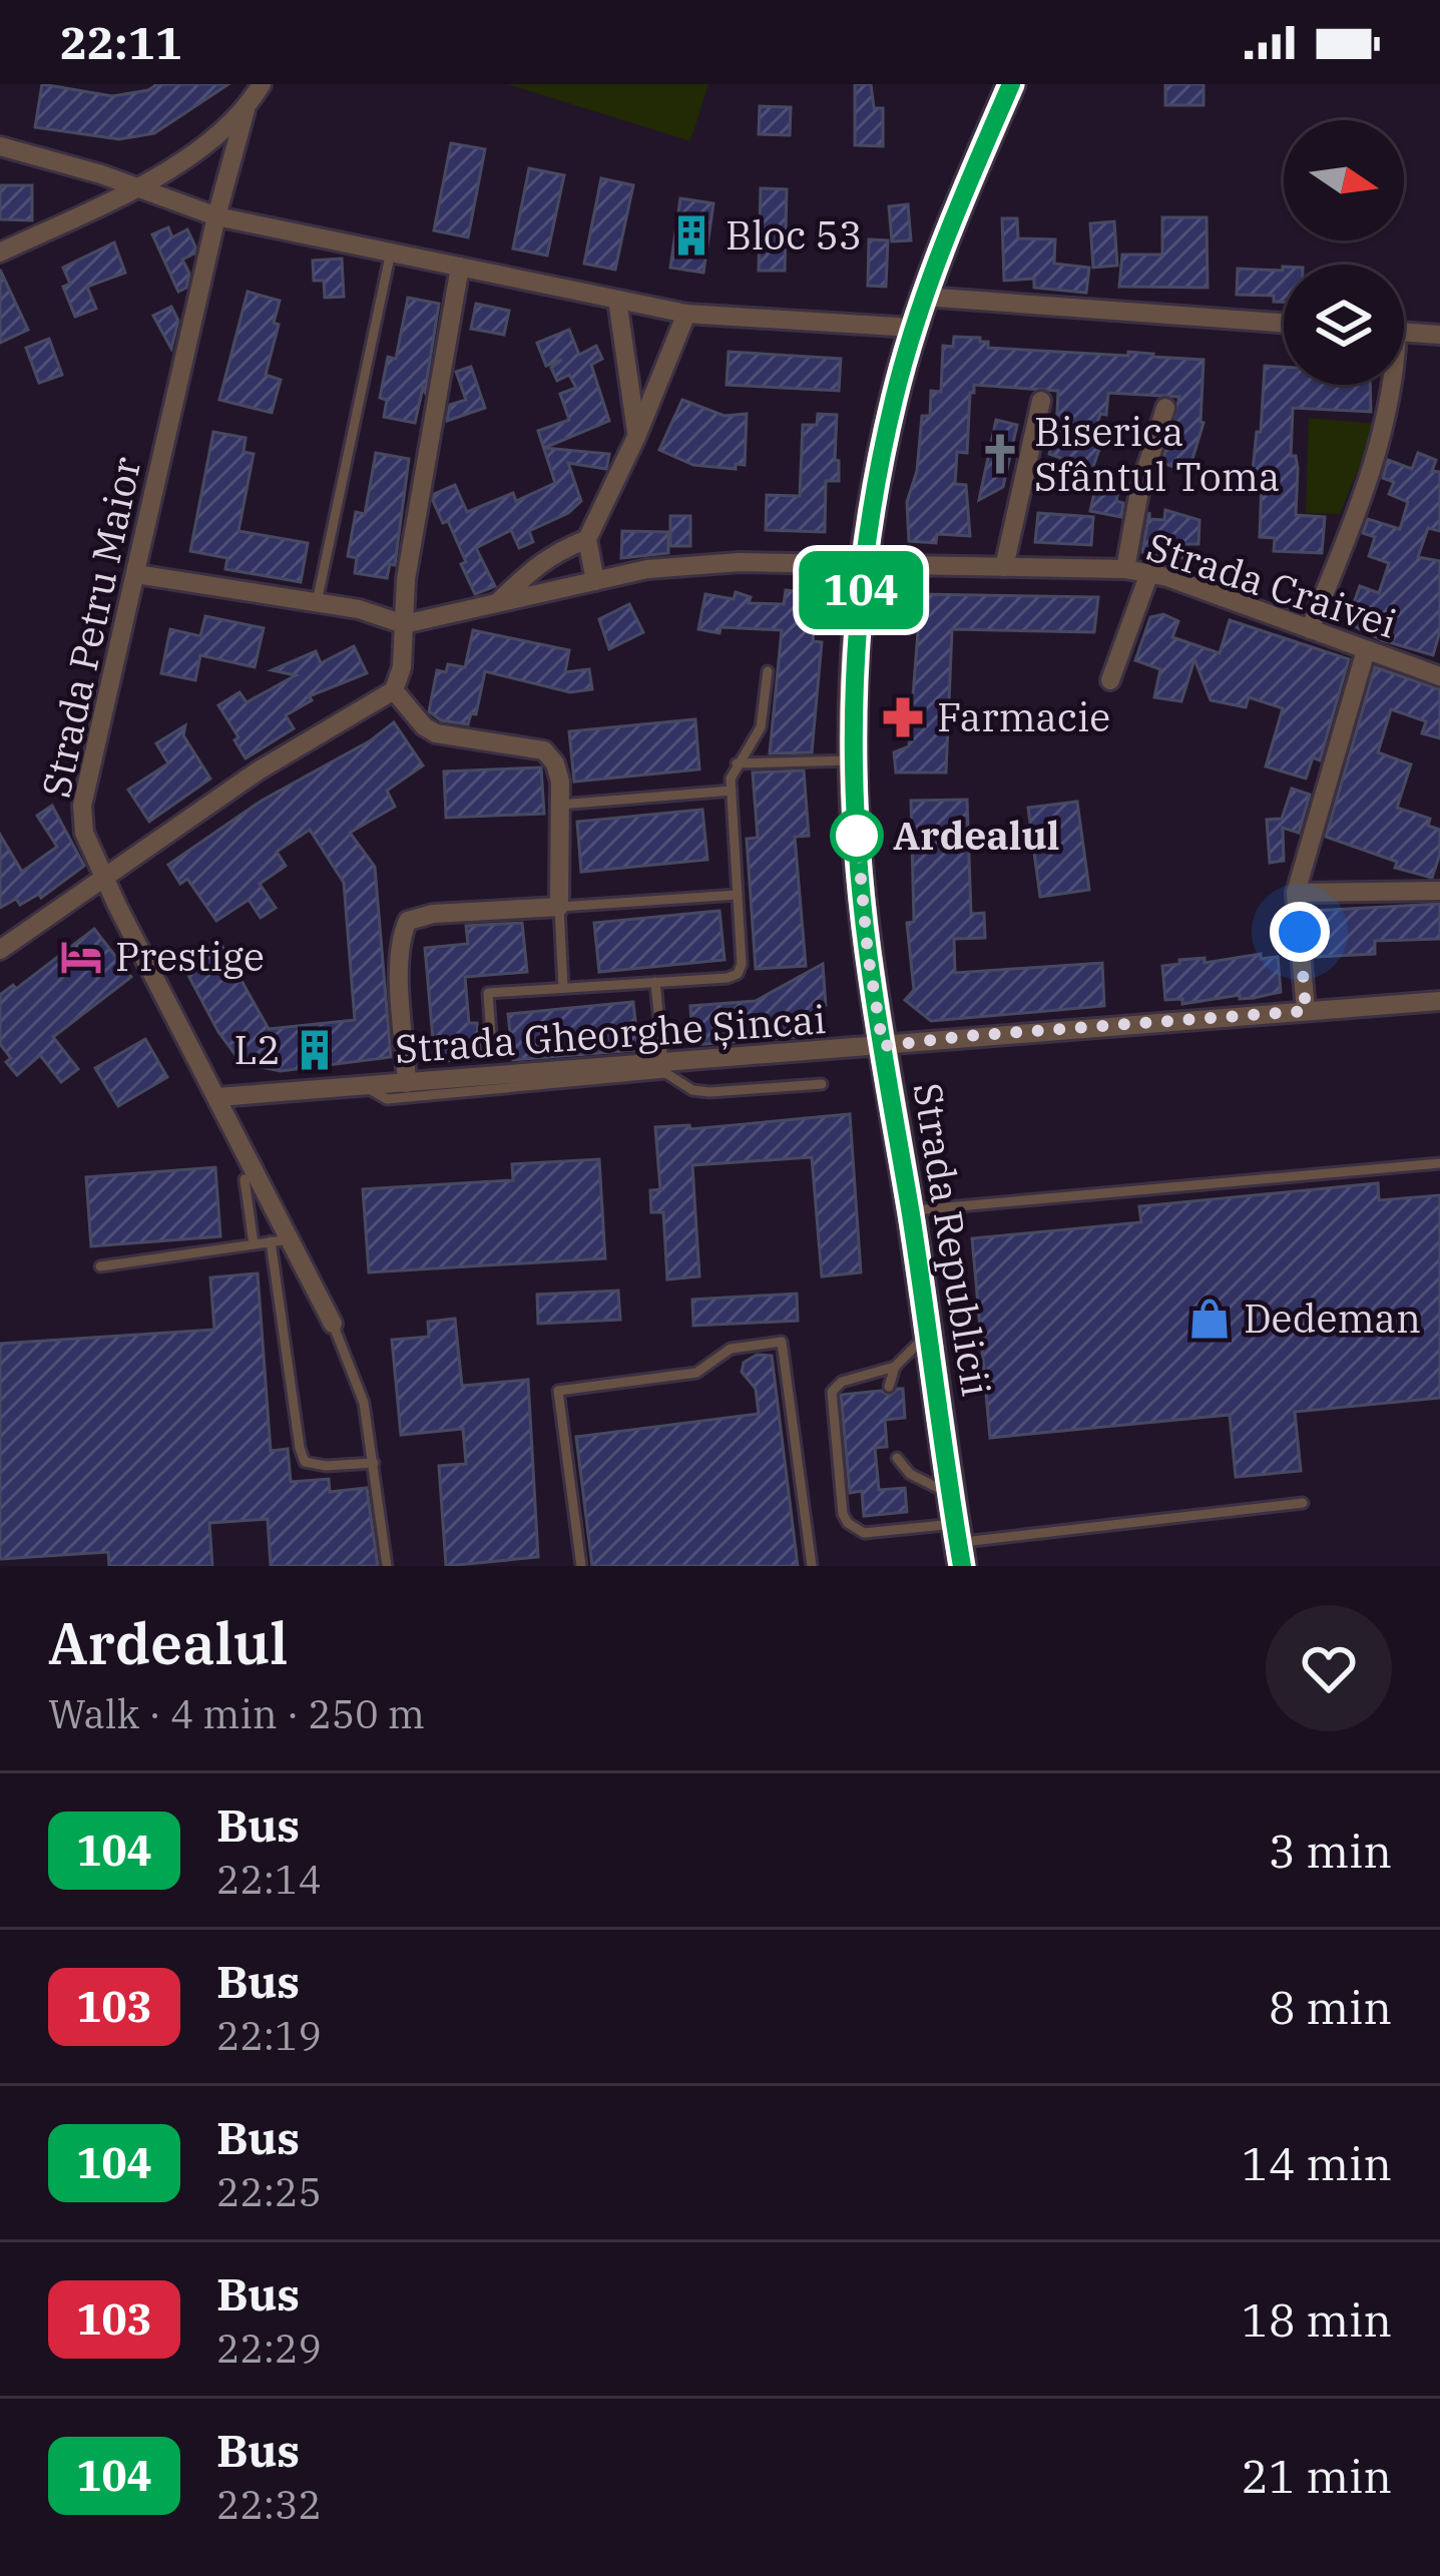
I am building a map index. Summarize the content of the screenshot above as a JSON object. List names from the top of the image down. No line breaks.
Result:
{"streets":{"main road":["Strada Republicii"],"street":["Strada Craivei","Strada Petru Maior","Strada Gheorghe Șincai"]},"crossings":[["Strada Craivei","Strada Republicii"],["Strada Petru Maior","Strada Gheorghe Șincai"],["Strada Gheorghe Șincai","Strada Republicii"]],"places":{"building":["Bloc 53","L2"],"church":["Biserica Sfântul Toma"],"pharmacy":["Farmacie"],"other":["Ardealul"],"hotel":["Prestige"],"shop":["Dedeman"]},"lines":["bus line 104"],"north":"right","page":{"status":"22:11","on_map":"104","heading":["Ardealul","Walk · 4 min · 250 m"],"list":[{"mark":"104","name":"Bus","note":"22:14","value":"3 min"},{"mark":"103","name":"Bus","note":"22:19","value":"8 min"},{"mark":"104","name":"Bus","note":"22:25","value":"14 min"},{"mark":"103","name":"Bus","note":"22:29","value":"18 min"},{"mark":"104","name":"Bus","note":"22:32","value":"21 min"}]}}
